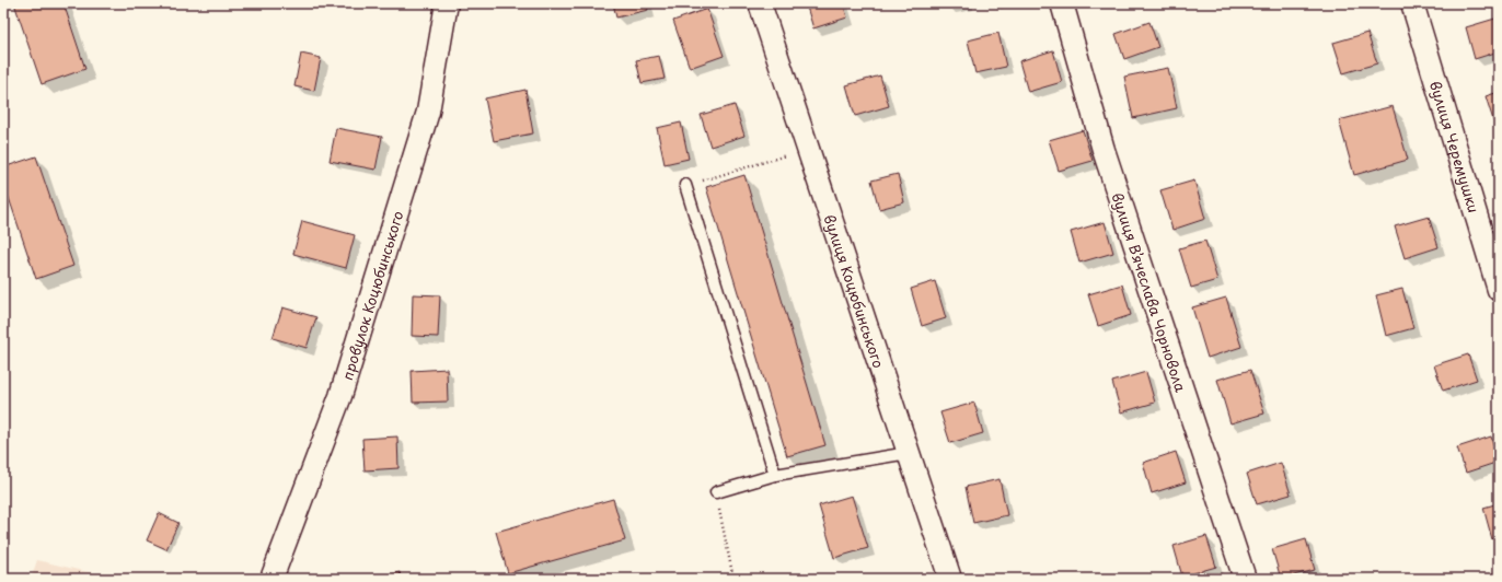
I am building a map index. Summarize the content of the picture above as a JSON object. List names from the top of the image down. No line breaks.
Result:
{"streets":{"street":["вулиця Черемушки","вулиця Коцюбинського","вулиця Вʼячеслава Чорновола","провулок Коцюбинського"]}}
